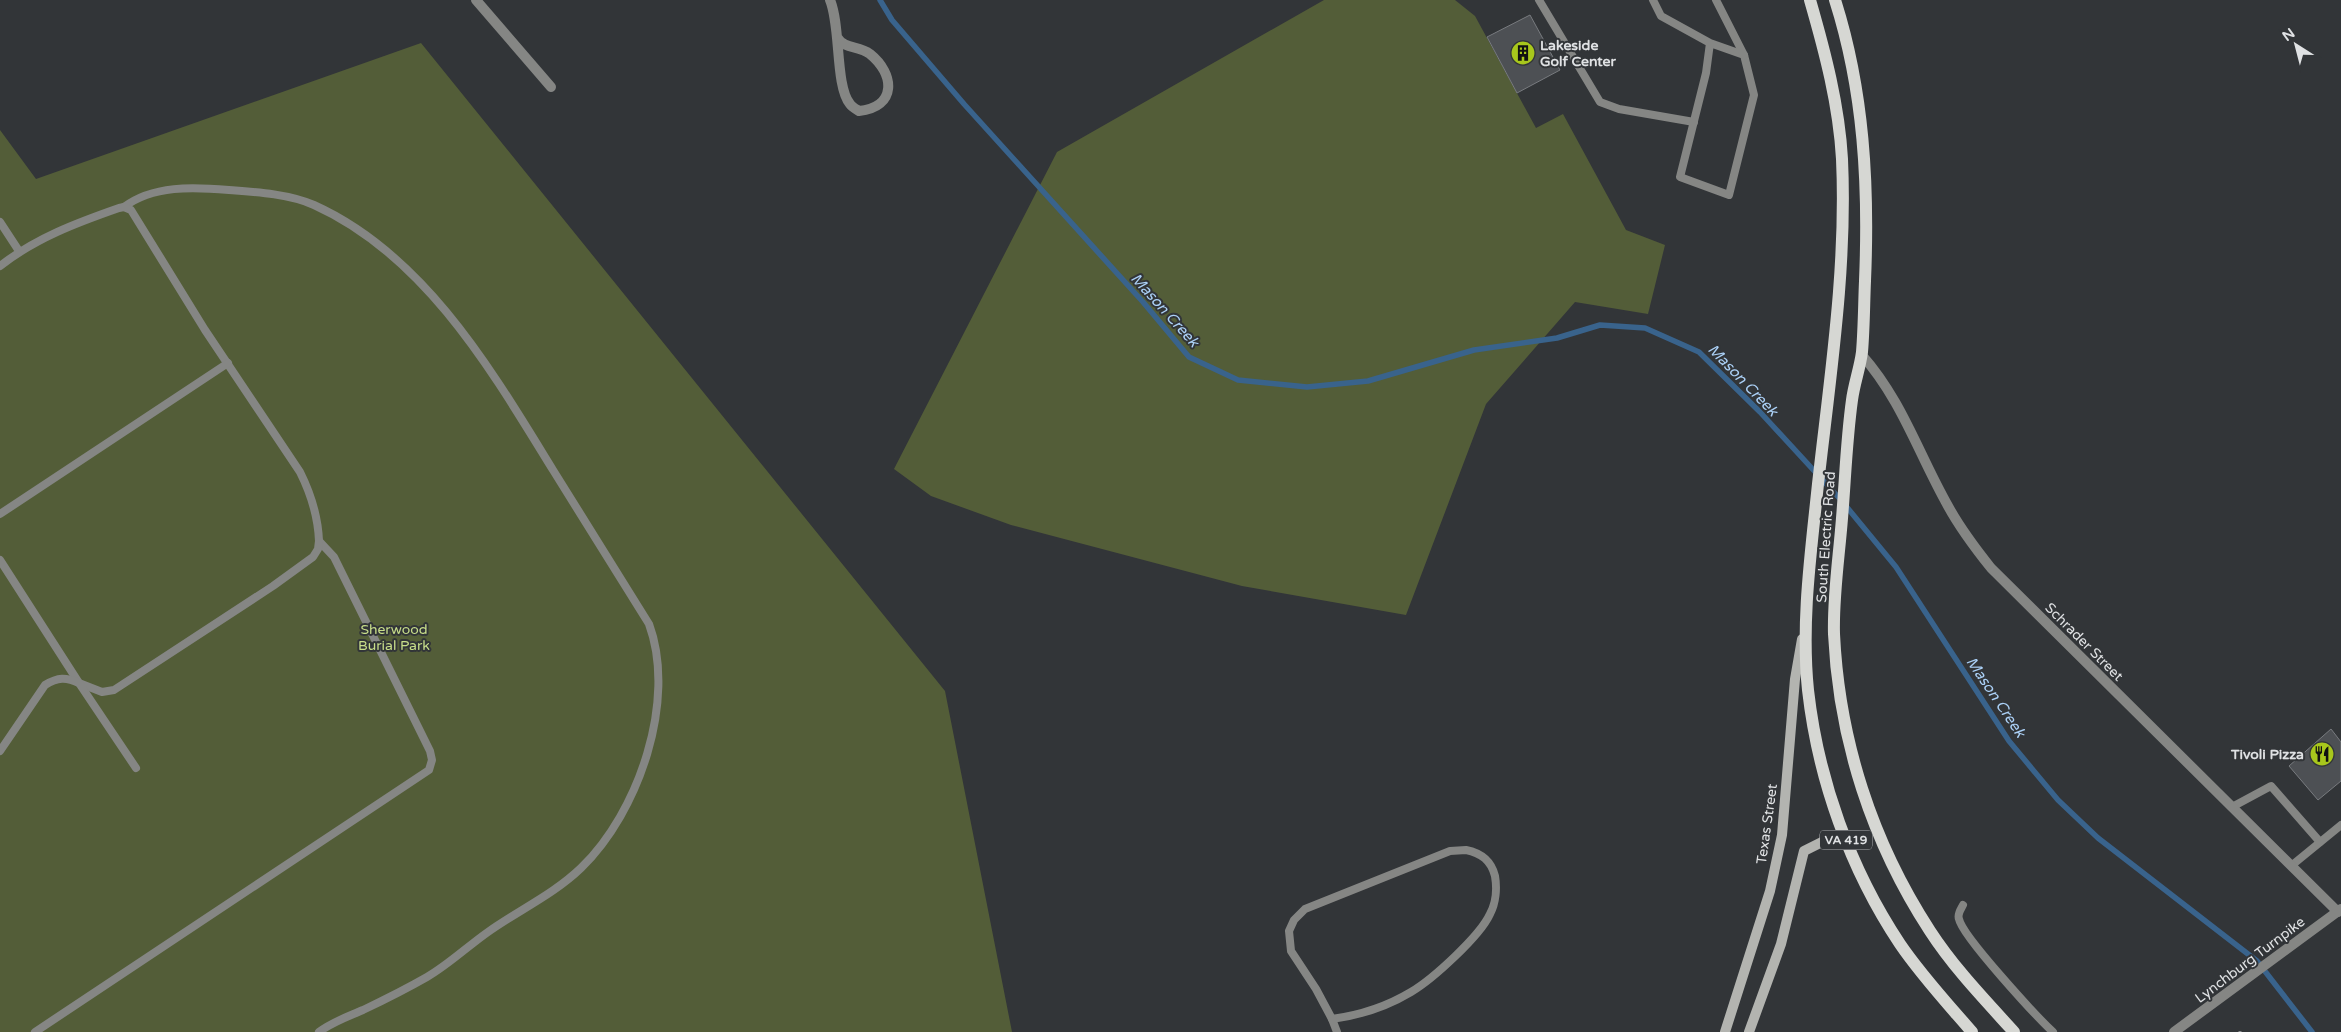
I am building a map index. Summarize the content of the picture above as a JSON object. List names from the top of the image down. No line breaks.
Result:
{"streets":{"main road":["South Electric Road","Texas Street","VA 419"],"street":["Schrader Street","Lynchburg Turnpike"]},"crossings":[["South Electric Road","Schrader Street"],["South Electric Road","Texas Street"],["Schrader Street","Lynchburg Turnpike"]],"water":["Mason Creek"],"parks":["Sherwood Burial Park"],"places":{"building":["Lakeside Golf Center"],"restaurant":["Tivoli Pizza"]},"north":"top left"}
